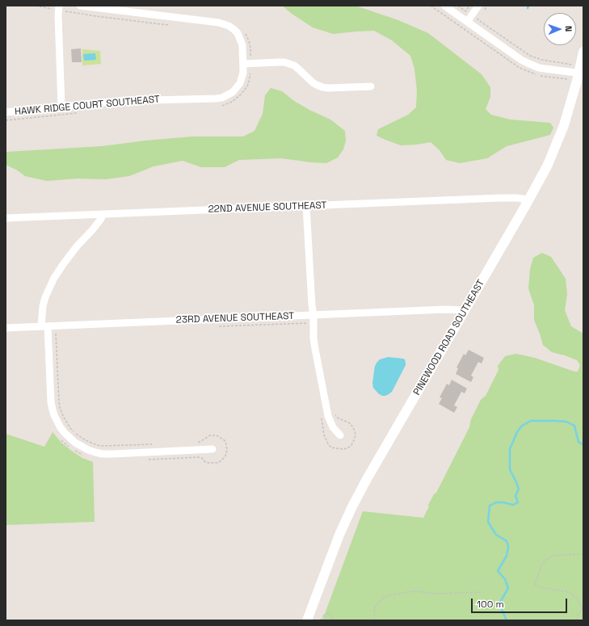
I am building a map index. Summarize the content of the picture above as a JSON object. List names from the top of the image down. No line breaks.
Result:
{"streets":{"street":["HAWK RIDGE COURT SOUTHEAST","22ND AVENUE SOUTHEAST","23RD AVENUE SOUTHEAST","PINEWOOD ROAD SOUTHEAST"]},"crossings":[["22ND AVENUE SOUTHEAST","PINEWOOD ROAD SOUTHEAST"],["23RD AVENUE SOUTHEAST","PINEWOOD ROAD SOUTHEAST"]],"scale_bar":"100 m","north":"right"}
